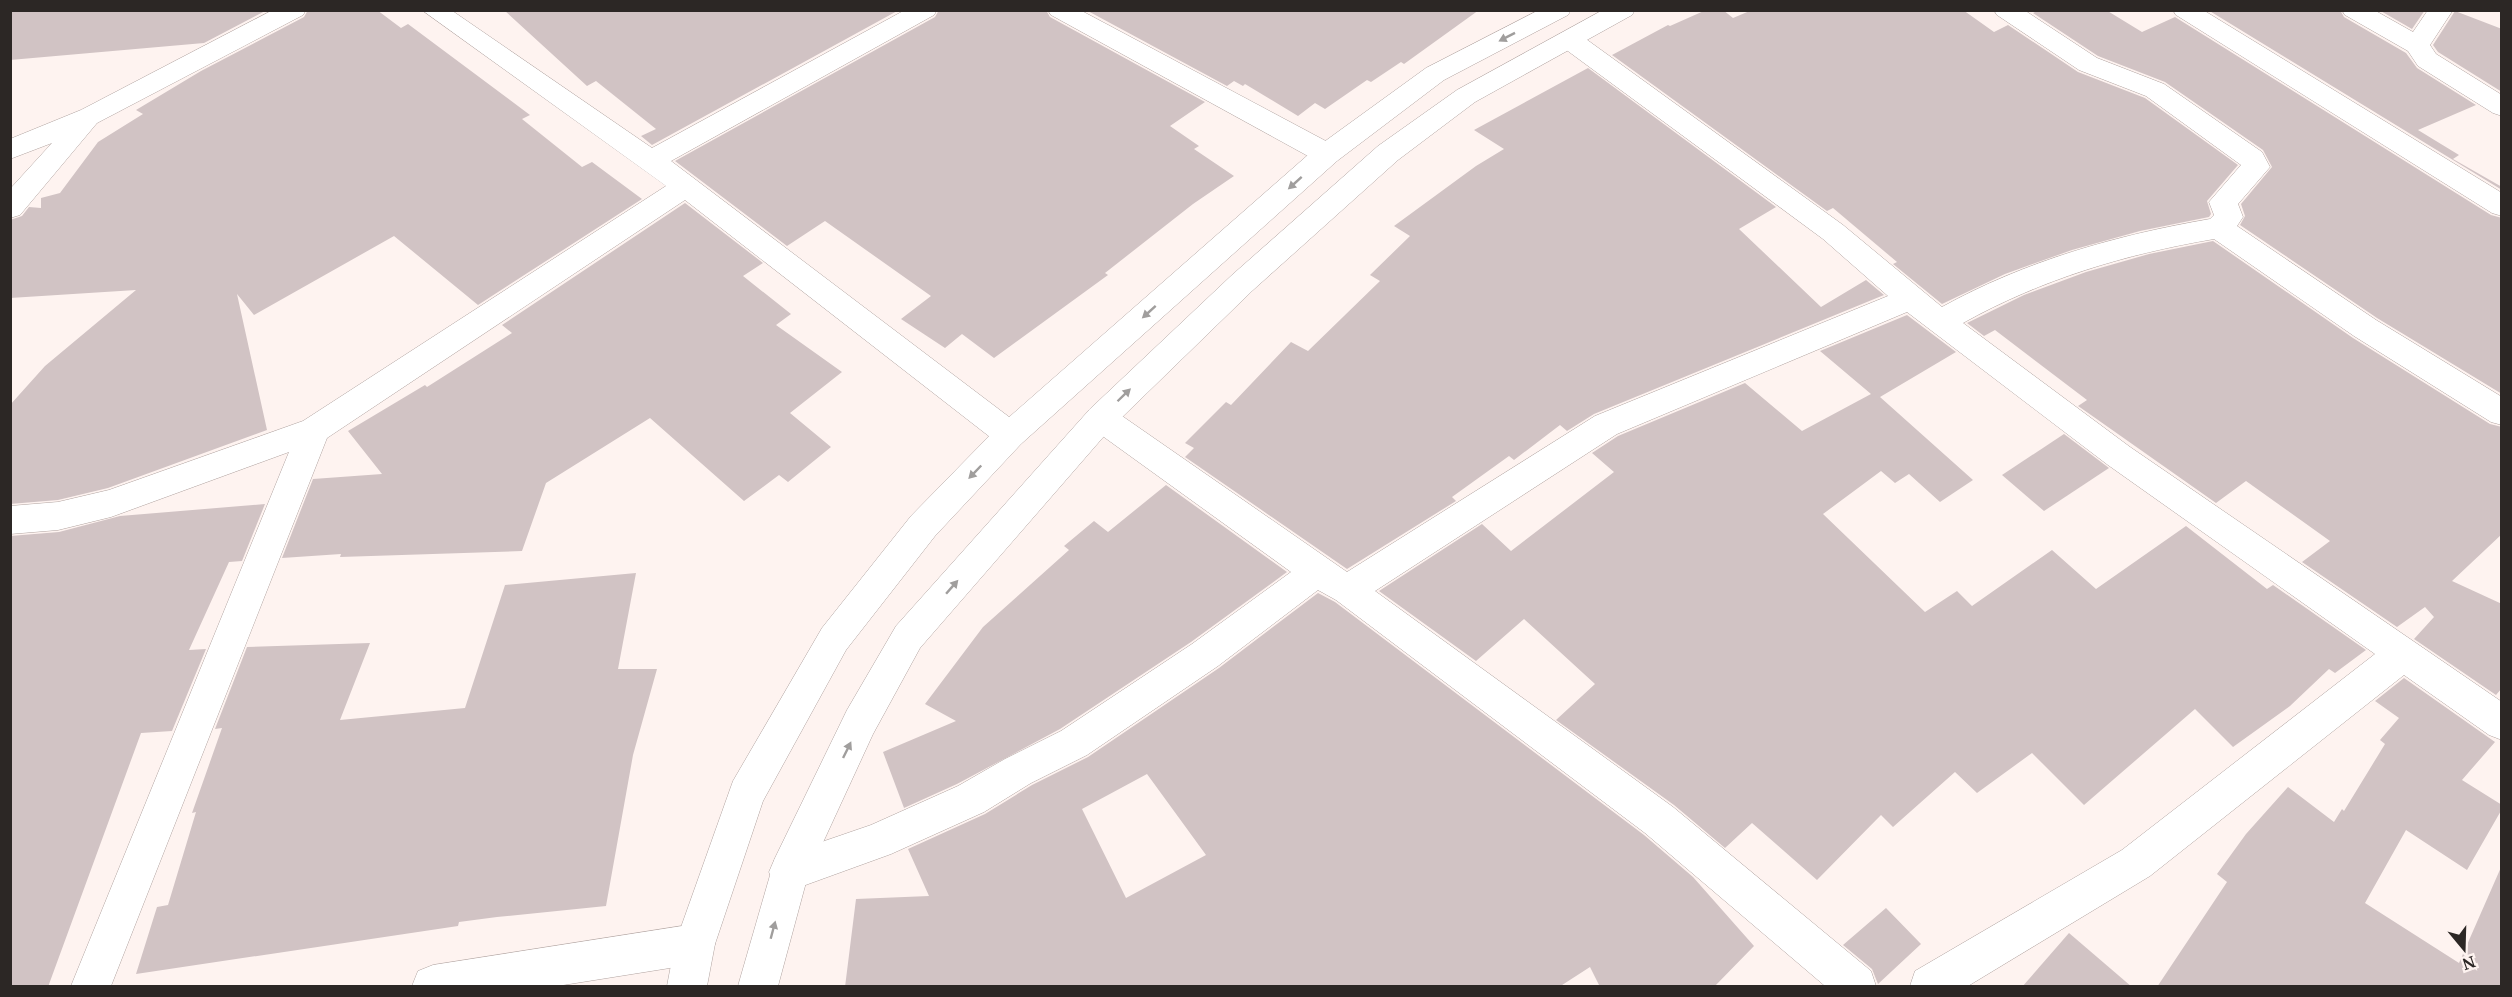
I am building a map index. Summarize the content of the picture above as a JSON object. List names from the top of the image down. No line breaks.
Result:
{"north":"bottom"}
